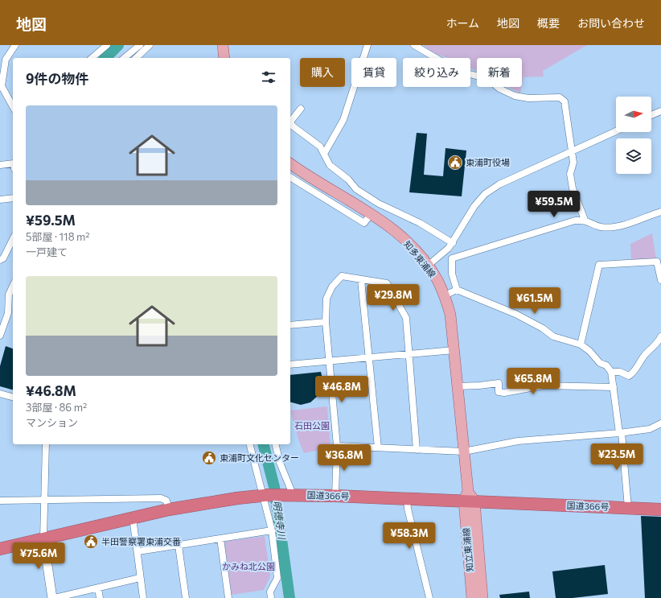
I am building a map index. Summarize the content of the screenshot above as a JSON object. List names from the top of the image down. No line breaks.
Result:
{"streets":{"highway":["国道366号"],"main road":["知多東浦線","知立東浦線"]},"crossings":[["知多東浦線","国道366号"],["知多東浦線","知立東浦線"],["国道366号","知立東浦線"]],"water":["明徳寺川"],"parks":["石田公園","かみね北公園"],"places":{"public building":["東浦町役場","東浦町文化センター","半田警察署東浦交番"]},"north":"right","page":{"header":"地図","nav":["ホーム","地図","概要","お問い合わせ"],"chip":["購入","賃貸","絞り込み","新着"],"heading":"9件の物件","list":[{"name":"¥59.5M","note":"5部屋 · 118 m² · 一戸建て"},{"name":"¥46.8M","note":"3部屋 · 86 m² · マンション"}],"price":["¥59.5M","¥29.8M","¥61.5M","¥65.8M","¥46.8M","¥23.5M","¥36.8M","¥58.3M","¥75.6M"]}}
